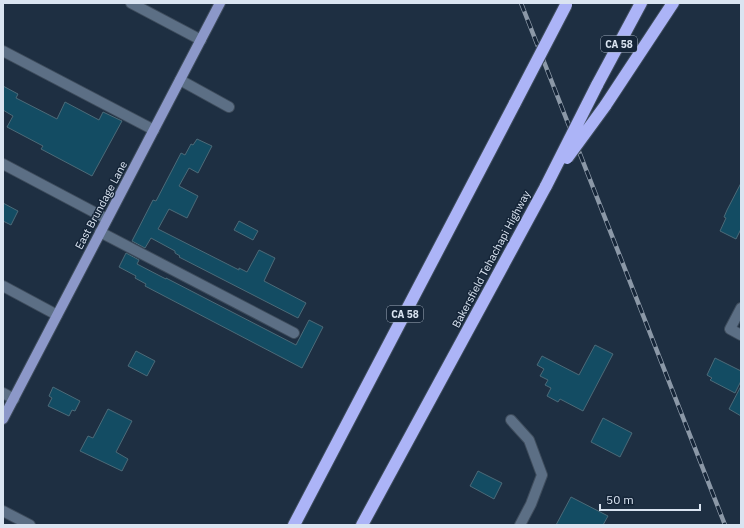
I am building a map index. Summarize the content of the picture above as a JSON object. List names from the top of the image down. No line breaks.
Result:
{"streets":{"highway":["CA 58","Bakersfield Tehachapi Highway"],"main road":["East Brundage Lane"]},"scale_bar":"50 m"}
